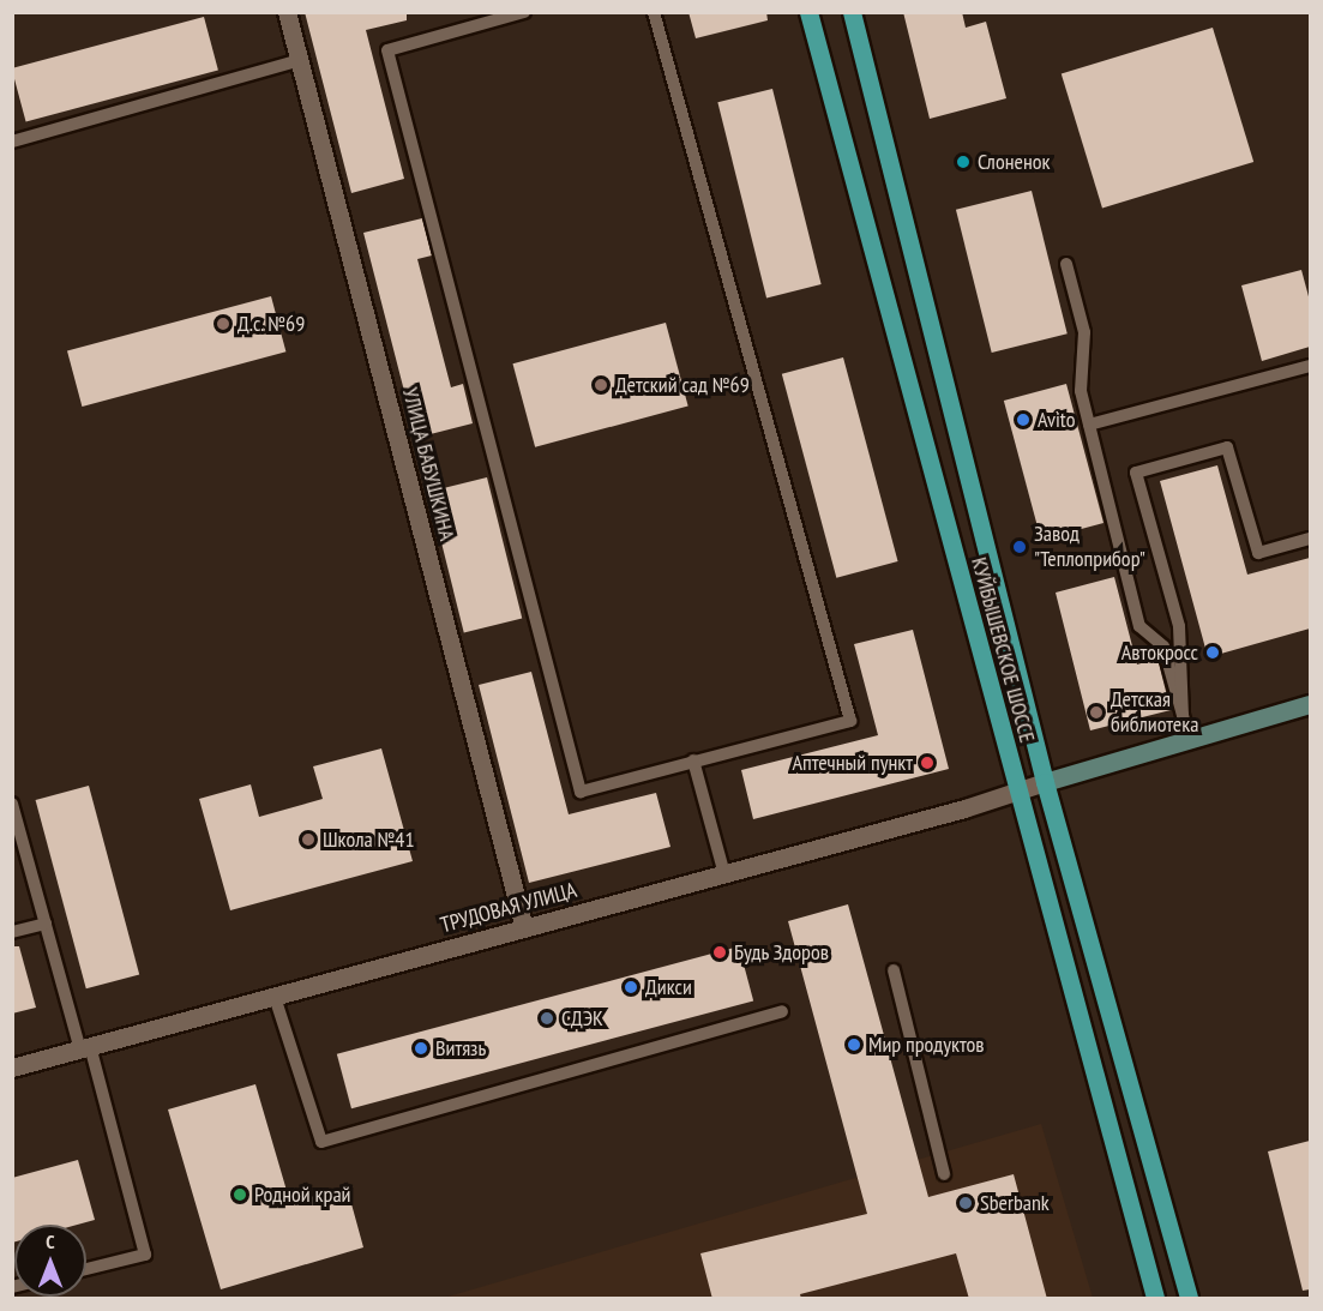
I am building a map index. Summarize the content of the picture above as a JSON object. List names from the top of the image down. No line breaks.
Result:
{"streets":{"main road":["КУЙБЫШЕВСКОЕ ШОССЕ"],"street":["УЛИЦА БАБУШКИНА","ТРУДОВАЯ УЛИЦА"]},"crossings":[["УЛИЦА БАБУШКИНА","ТРУДОВАЯ УЛИЦА"],["КУЙБЫШЕВСКОЕ ШОССЕ","ТРУДОВАЯ УЛИЦА"]],"places":["Слоненок","Д.с. №69","Детский сад №69","Avito","Завод \"Теплоприбор\"","Автокросс","Детская библиотека","Аптечный пункт","Школа №41","Будь Здоров","Дикси","СДЭК","Мир продуктов","Витязь","Родной край","Sberbank"],"north":"top"}
